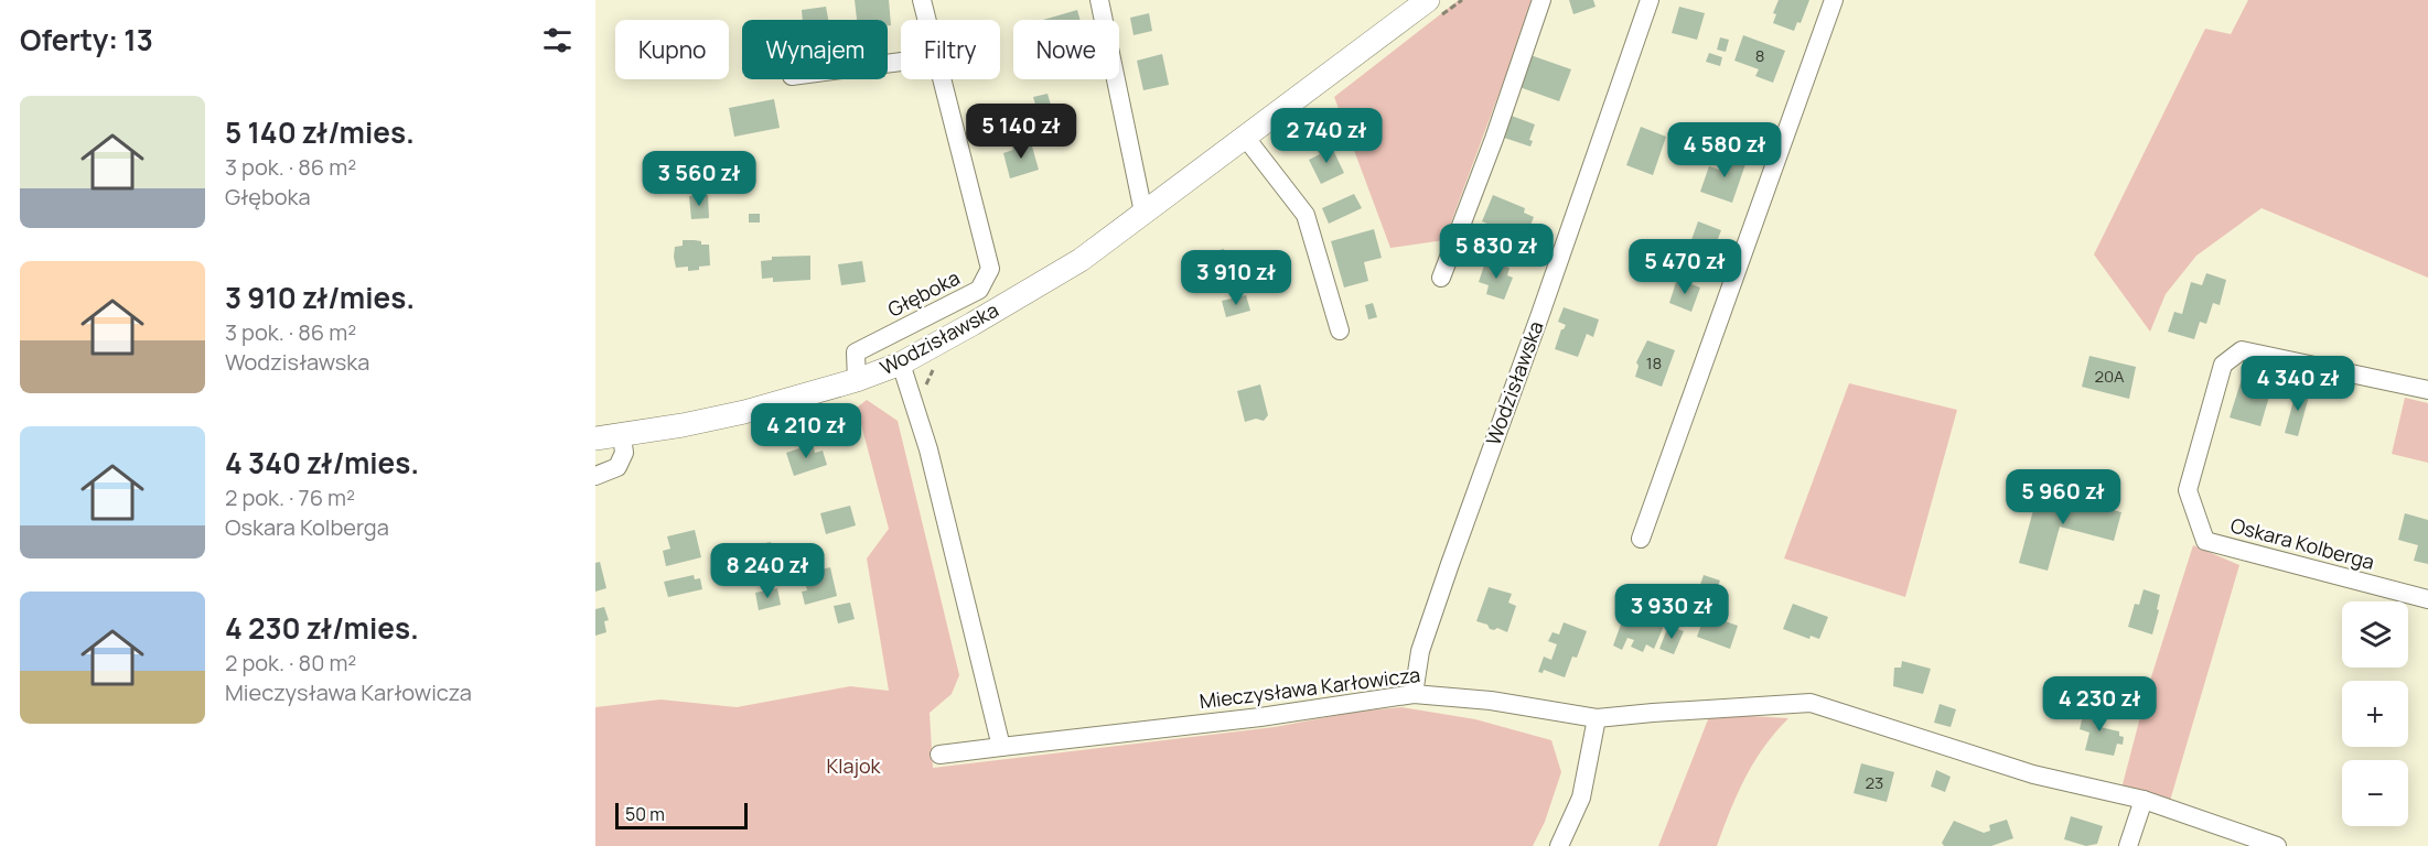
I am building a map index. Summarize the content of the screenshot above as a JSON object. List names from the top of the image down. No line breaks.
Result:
{"streets":{"main road":["Wodzisławska"],"street":["Głęboka","Oskara Kolberga","Mieczysława Karłowicza"]},"crossings":[["Głęboka","Wodzisławska"],["Wodzisławska","Mieczysława Karłowicza"]],"parks":["Klajok"],"house_numbers":["8","18","20A","23"],"scale_bar":"50 m","page":{"heading":"Oferty: 13","chip":["Kupno","Wynajem","Filtry","Nowe"],"list":[{"name":"5 140 zł/mies.","note":"3 pok. · 86 m² · Głęboka"},{"name":"3 910 zł/mies.","note":"3 pok. · 86 m² · Wodzisławska"},{"name":"4 340 zł/mies.","note":"2 pok. · 76 m² · Oskara Kolberga"},{"name":"4 230 zł/mies.","note":"2 pok. · 80 m² · Mieczysława Karłowicza"}],"price":["5 140 zł","2 740 zł","4 580 zł","3 560 zł","5 830 zł","5 470 zł","3 910 zł","4 340 zł","4 210 zł","5 960 zł","8 240 zł","3 930 zł","4 230 zł"],"map_buttons":["+","−"],"scale":"50 m"}}
